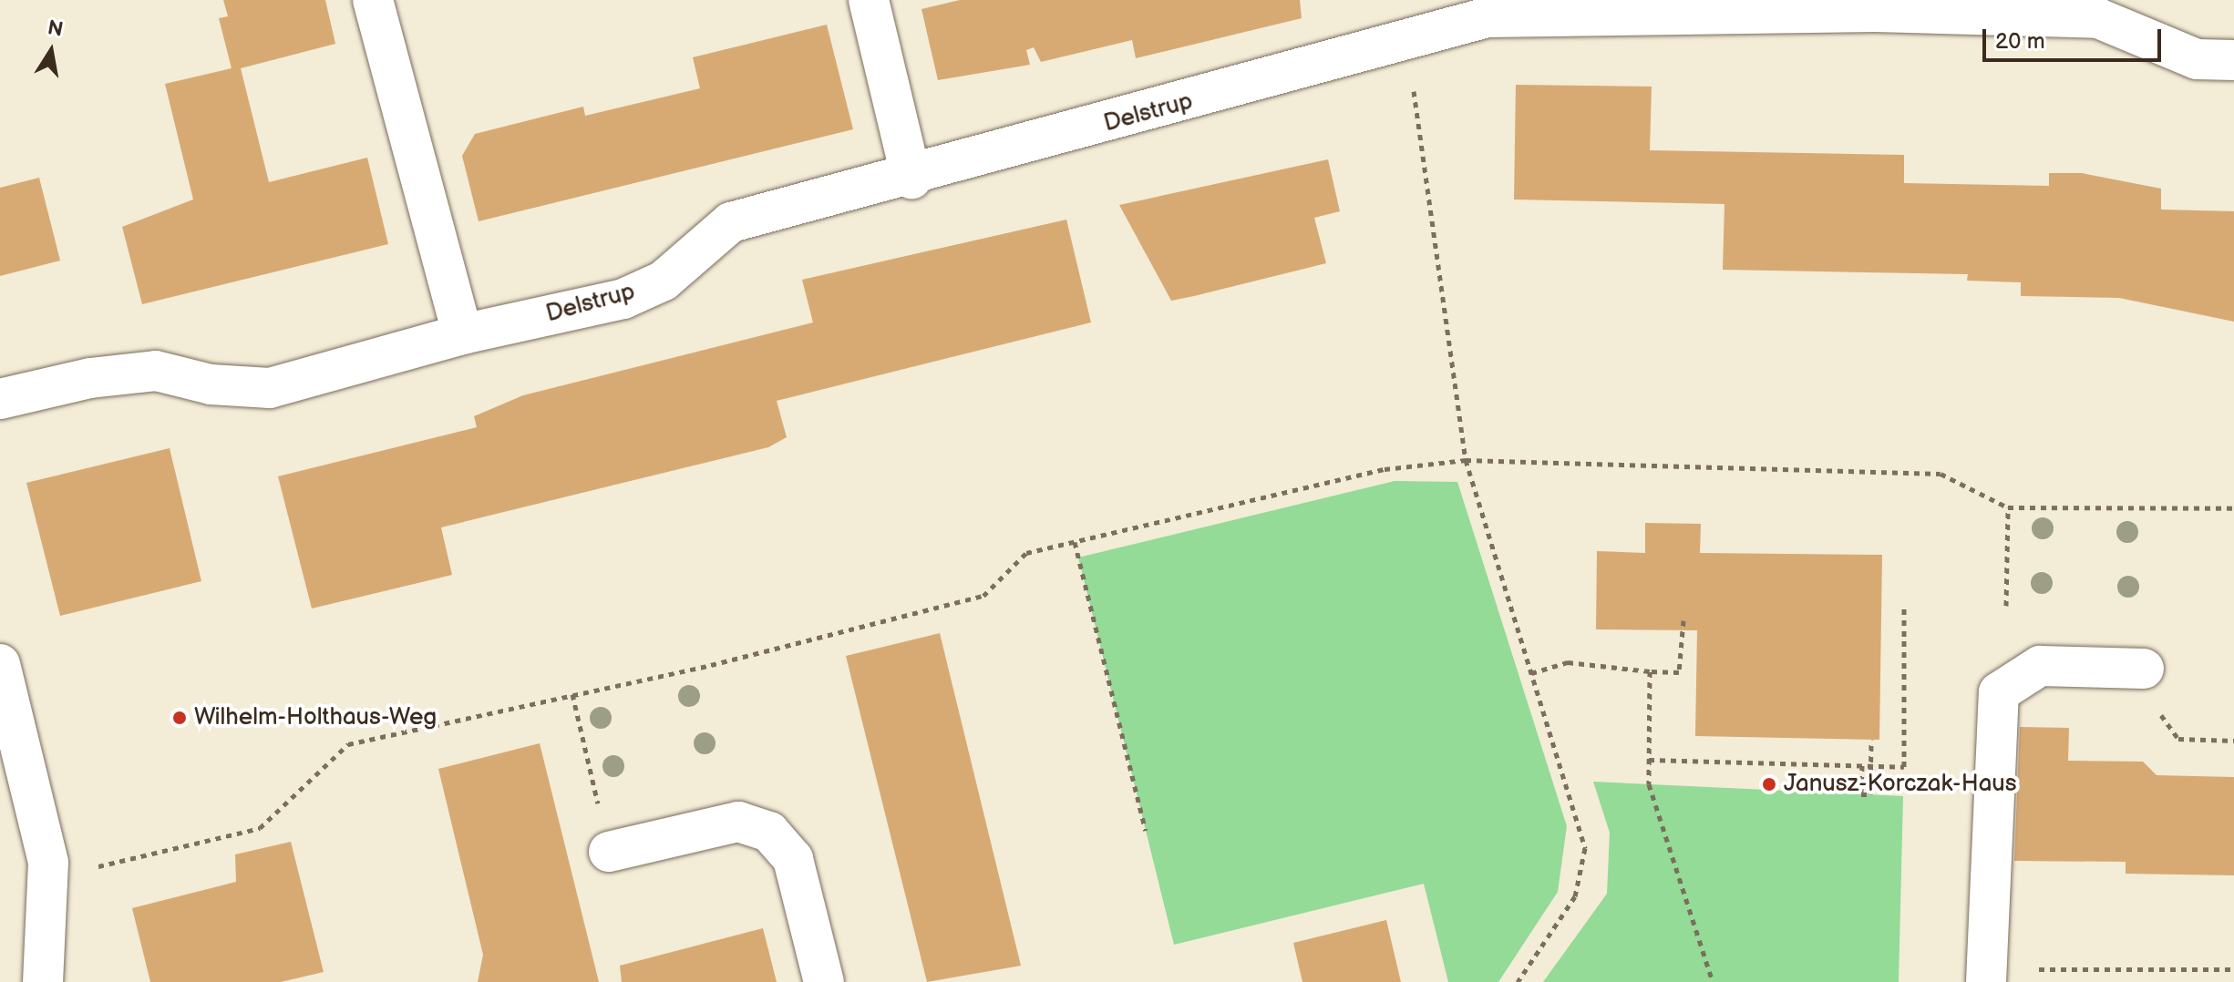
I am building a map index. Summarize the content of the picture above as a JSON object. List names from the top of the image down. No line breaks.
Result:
{"streets":{"street":["Delstrup"]},"places":["Wilhelm-Holthaus-Weg","Janusz-Korczak-Haus"],"scale_bar":"20 m","north":"top"}
